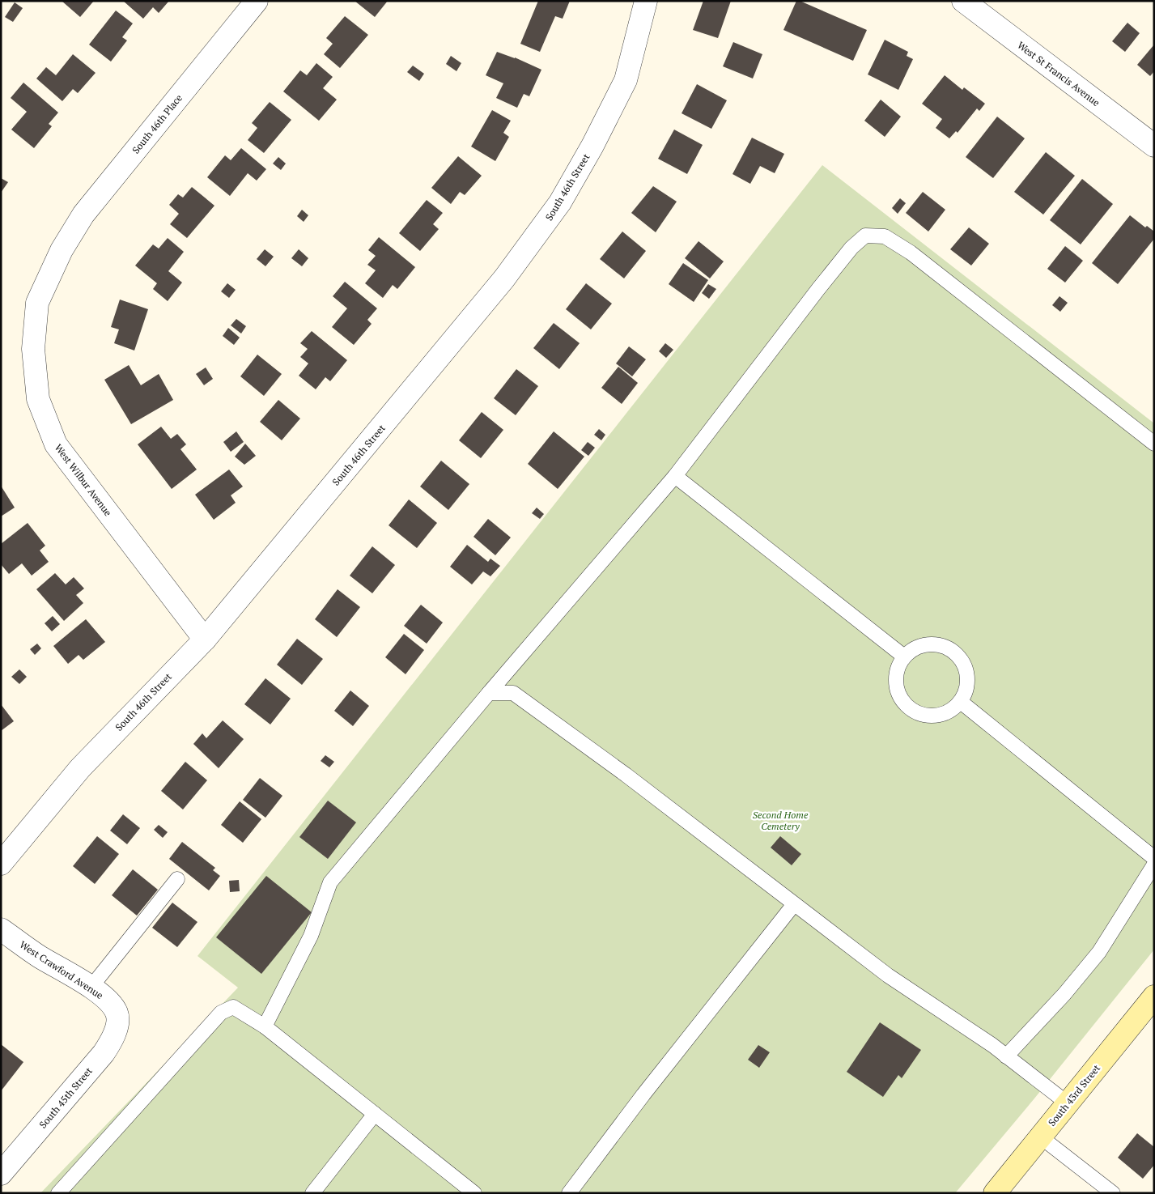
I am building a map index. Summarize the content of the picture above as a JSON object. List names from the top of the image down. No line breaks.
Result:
{"streets":{"main road":["South 43rd Street"],"street":["West St Francis Avenue","South 46th Place","South 46th Street","West Wilbur Avenue","West Crawford Avenue","South 45th Street"]},"crossings":[["South 46th Place","West Wilbur Avenue"],["South 46th Street","West Wilbur Avenue"],["West Crawford Avenue","South 45th Street"]],"parks":["Second Home Cemetery"]}
